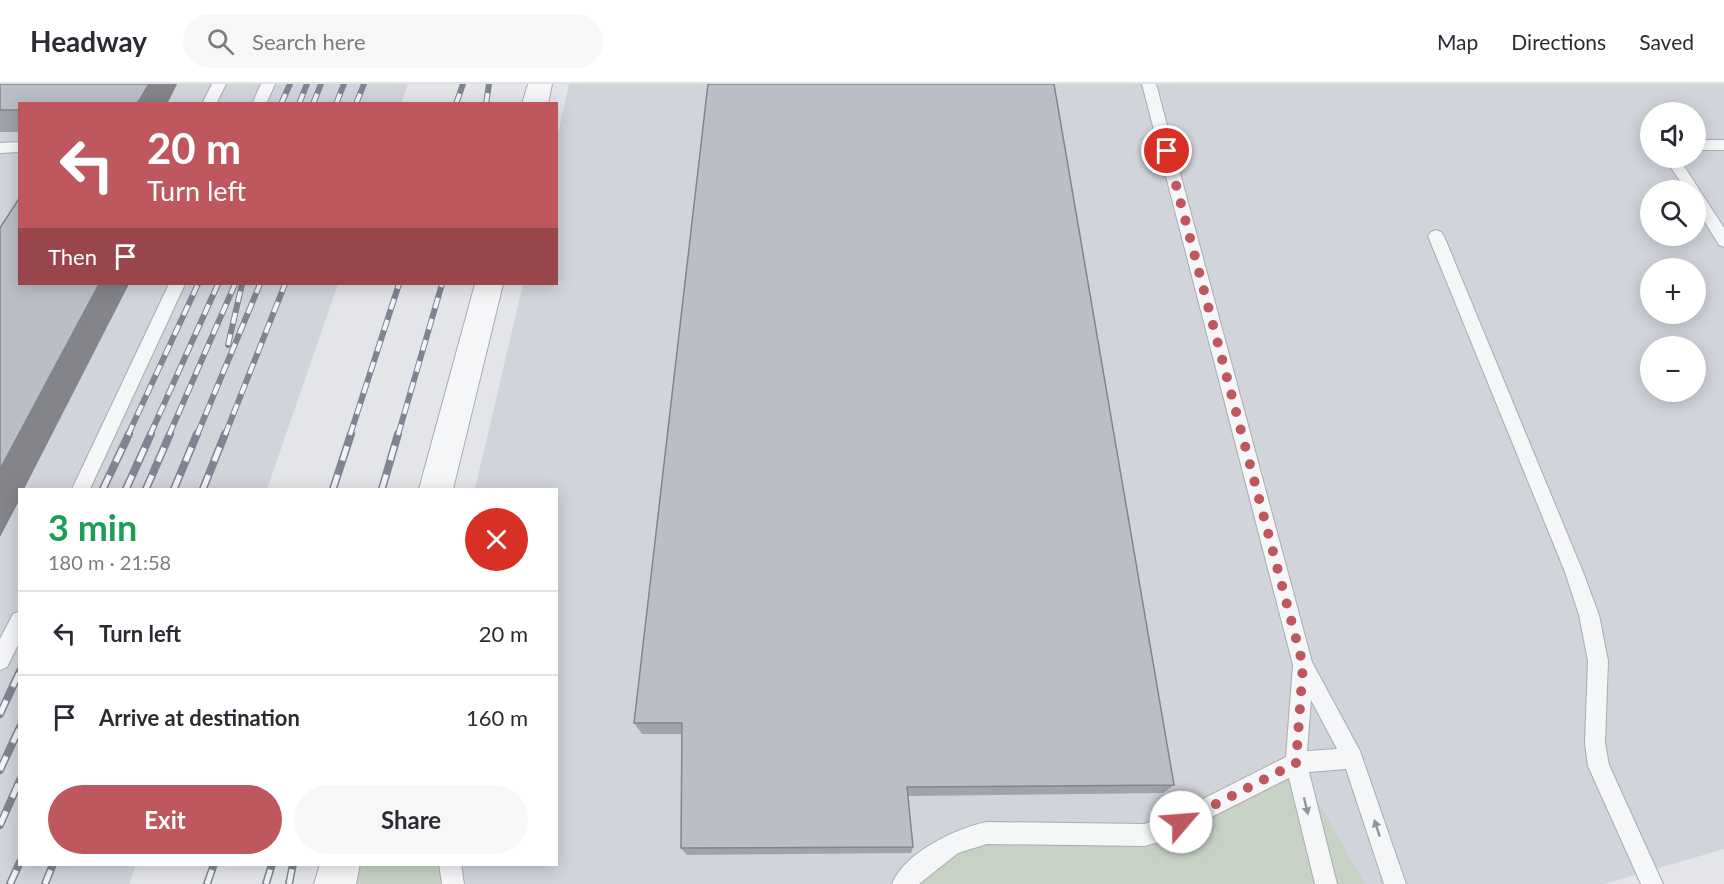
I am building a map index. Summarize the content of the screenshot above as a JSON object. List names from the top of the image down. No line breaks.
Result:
{"page":{"header":"Headway","search":"Search here","nav":["Map","Directions","Saved"],"map_buttons":["+","−"],"turn":["20 m","Turn left"],"then":"Then","heading":["3 min","180 m · 21:58"],"list":[{"name":"Turn left","value":"20 m"},{"name":"Arrive at destination","value":"160 m"}],"buttons":["Exit","Share"]}}
